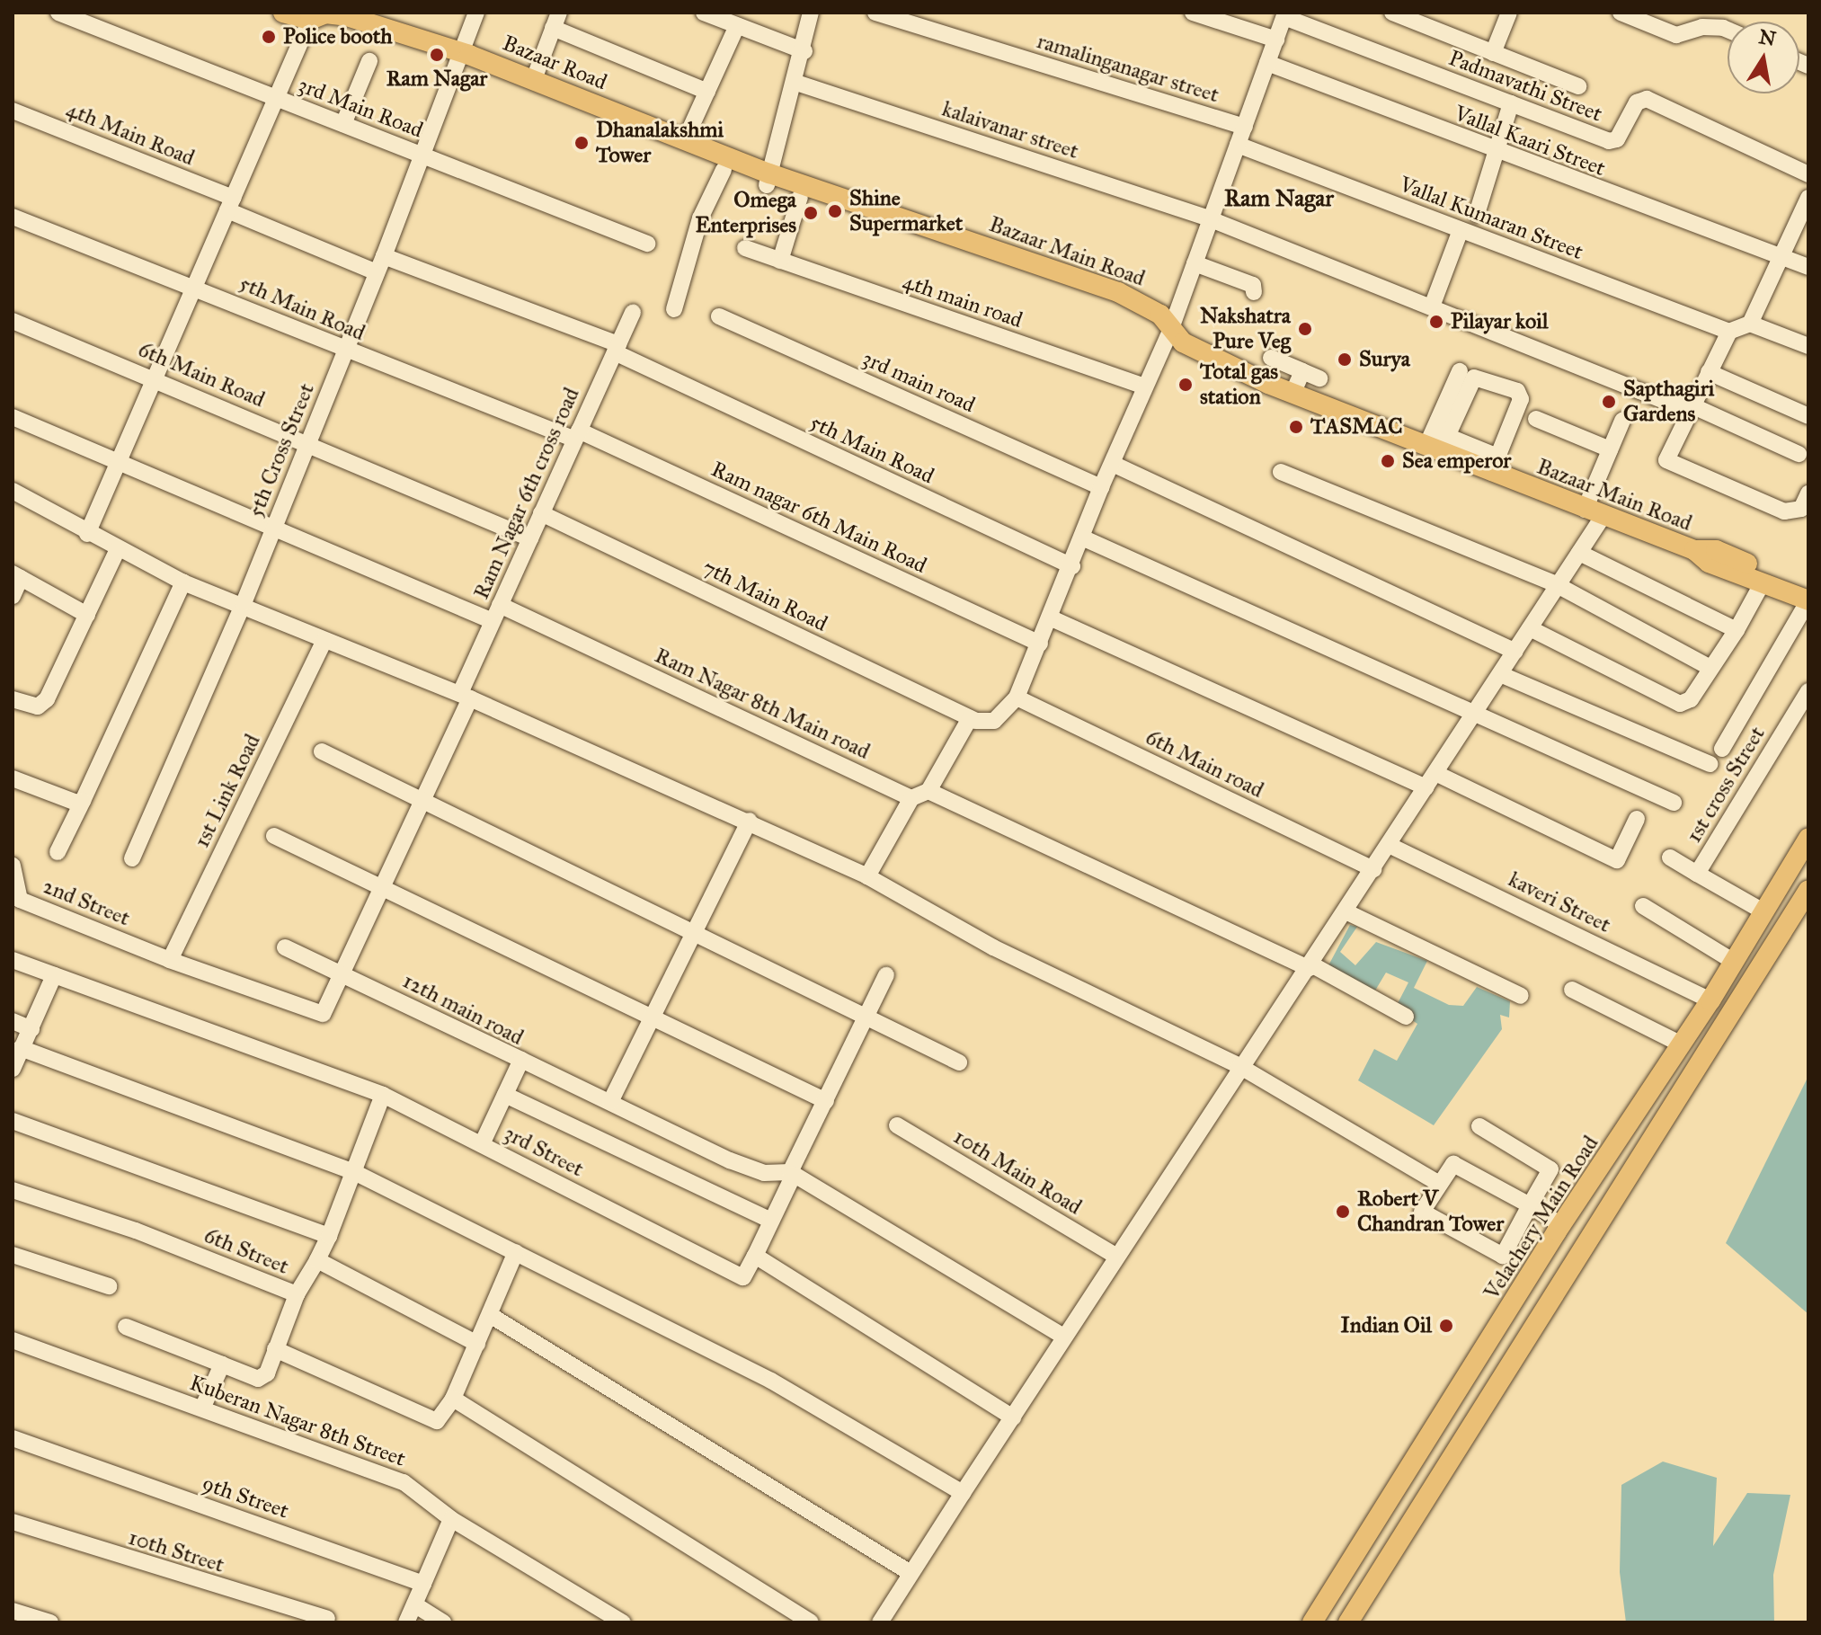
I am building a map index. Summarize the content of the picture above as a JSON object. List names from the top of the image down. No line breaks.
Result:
{"streets":{"main road":["Bazaar Road","Bazaar Main Road","Velachery Main Road"],"street":["ramalinganagar street","Padmavathi Street","3rd Main Road","kalaivanar street","4th Main Road","Vallal Kaari Street","Vallal Kumaran Street","4th main road","5th Main Road","6th Main Road","3rd main road","5th Cross Street","Ram Nagar 6th cross road","Ram nagar 6th Main Road","7th Main Road","Ram Nagar 8th Main road","6th Main road","1st cross Street","1st Link Road","2nd Street","kaveri Street","12th main road","3rd Street","10th Main Road","6th Street","Kuberan Nagar 8th Street","9th Street","10th Street"]},"crossings":[["Bazaar Road","Bazaar Main Road"],["Bazaar Road","5th Cross Street"],["3rd Main Road","5th Cross Street"],["4th Main Road","5th Cross Street"],["5th Main Road","5th Cross Street"],["5th Main Road","Ram Nagar 6th cross road"],["5th Main Road","Ram nagar 6th Main Road"],["6th Main Road","5th Cross Street"],["6th Main Road","Ram Nagar 6th cross road"],["Ram Nagar 6th cross road","Ram nagar 6th Main Road"],["Ram Nagar 6th cross road","7th Main Road"],["Ram Nagar 6th cross road","Ram Nagar 8th Main road"],["Ram Nagar 6th cross road","1st Link Road"],["Ram Nagar 6th cross road","2nd Street"],["Ram Nagar 6th cross road","12th main road"],["1st cross Street","Velachery Main Road"],["1st Link Road","2nd Street"],["kaveri Street","Velachery Main Road"],["12th main road","3rd Street"]],"districts":["Ram Nagar"],"places":["Police booth","Ram Nagar","Dhanalakshmi Tower","Shine Supermarket","Omega Enterprises","Pilayar koil","Nakshatra Pure Veg","Surya","Total gas station","Sapthagiri Gardens","TASMAC","Sea emperor","Robert V Chandran Tower","Indian Oil"],"north":"top"}
